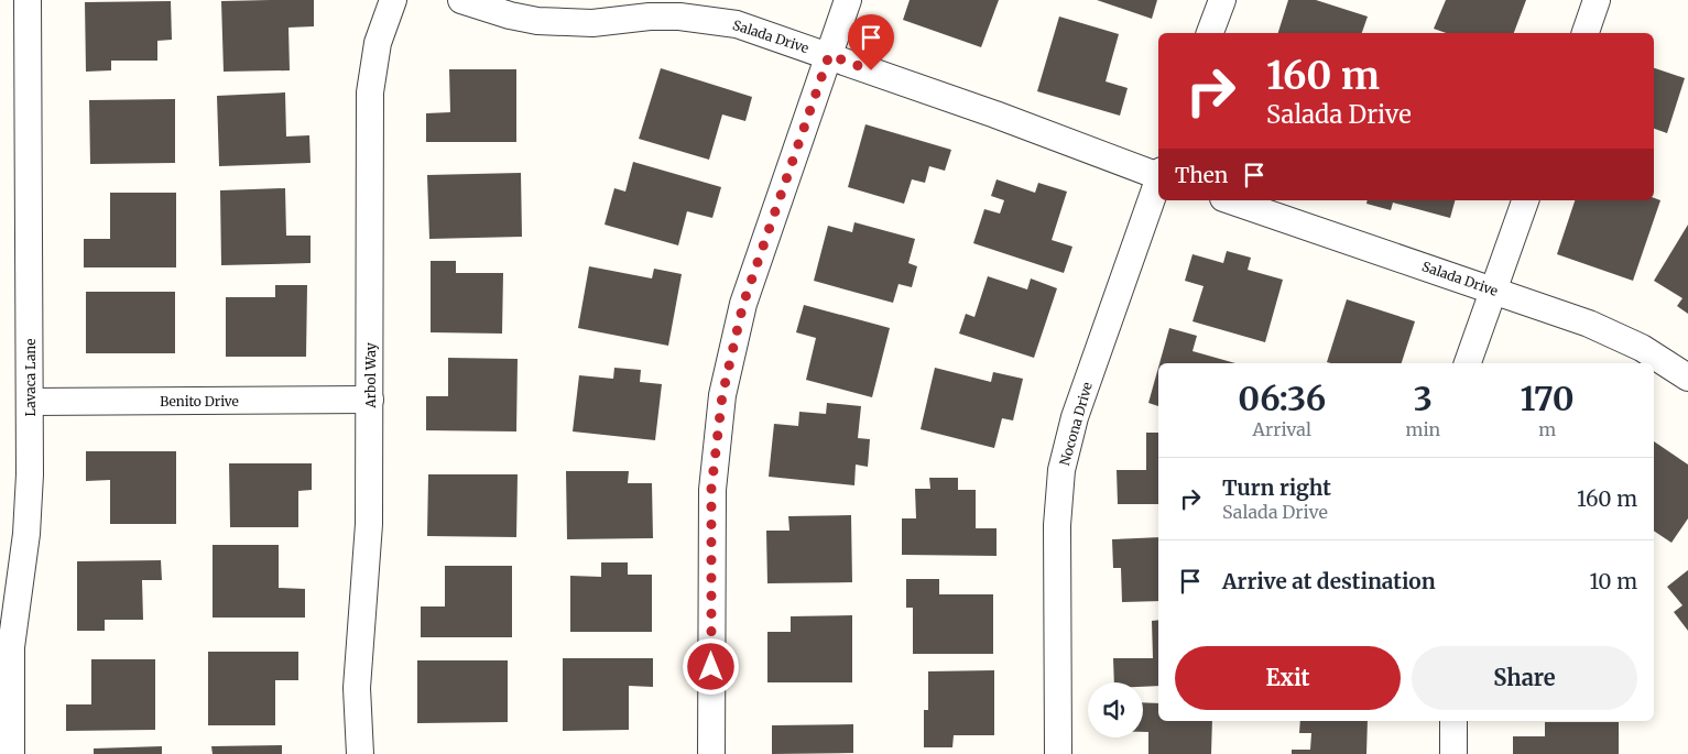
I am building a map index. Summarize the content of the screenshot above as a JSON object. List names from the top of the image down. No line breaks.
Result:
{"streets":{"street":["Salada Drive","Arbol Way","Lavaca Lane","Benito Drive","Nocona Drive"]},"crossings":[["Arbol Way","Benito Drive"],["Lavaca Lane","Benito Drive"]],"page":{"turn":["160 m","Salada Drive"],"then":"Then","eta":["06:36","Arrival","3","min","170","m"],"list":[{"name":"Turn right","note":"Salada Drive","value":"160 m"},{"name":"Arrive at destination","value":"10 m"}],"buttons":["Exit","Share"]}}
